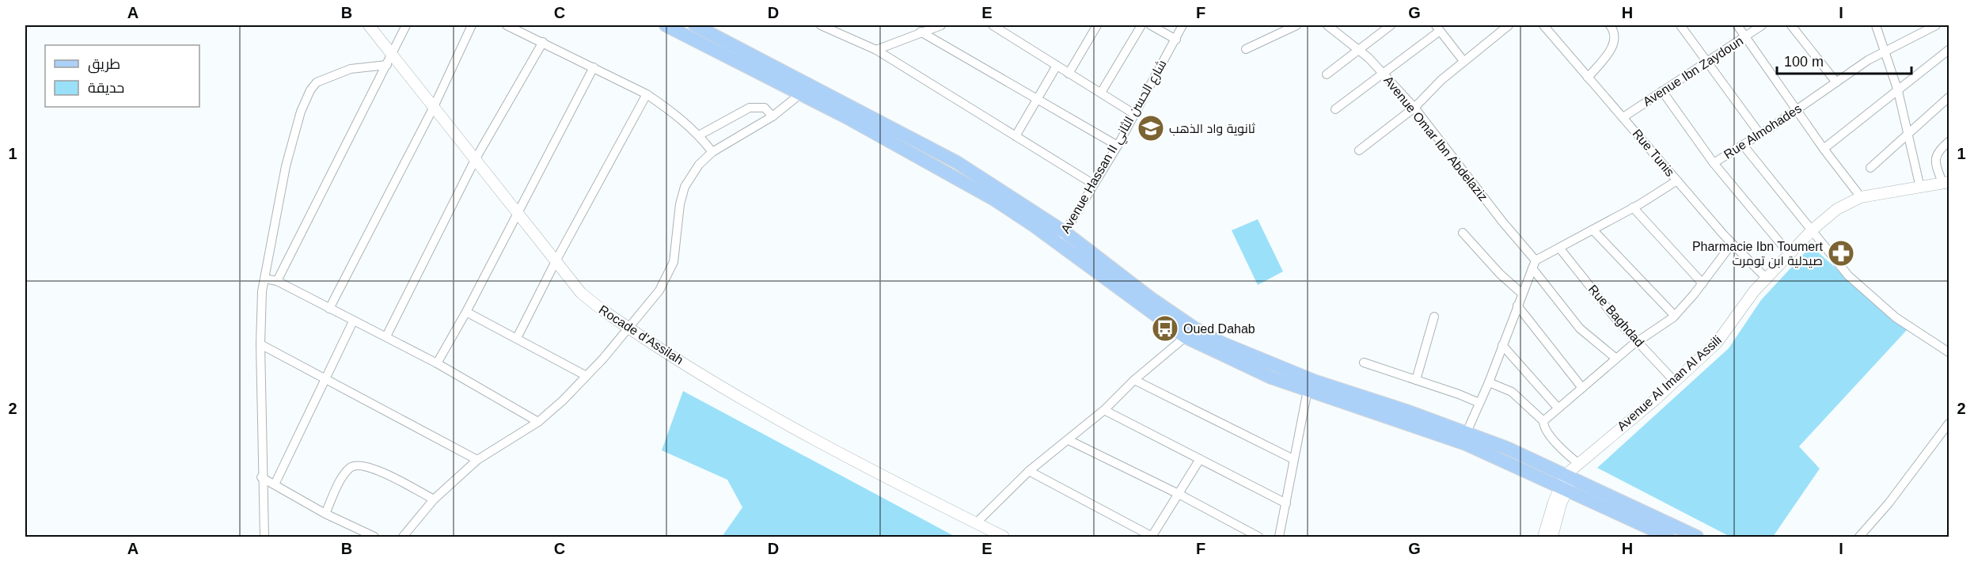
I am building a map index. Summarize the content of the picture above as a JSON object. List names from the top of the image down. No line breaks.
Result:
{"streets":{"street":["Avenue Ibn Zaydoun","Rue Almohades","Avenue Omar Ibn Abdelaziz","Avenue Hassan II شارع الحسن الثاني","Rue Tunis","Rue Baghdad","Rocade d'Assilah","Avenue Al Iman Al Assili"]},"crossings":[["Avenue Ibn Zaydoun","Rue Tunis"],["Rue Almohades","Avenue Al Iman Al Assili"],["Rue Tunis","Avenue Al Iman Al Assili"],["Rue Baghdad","Avenue Al Iman Al Assili"]],"places":{"school or university":["ثانوية واد الذهب"],"pharmacy":["Pharmacie Ibn Toumert صيدلية ابن تومرت"],"bus stop":["Oued Dahab"]},"legend":["طريق","حديقة"],"scale_bar":"100 m","grid":{"columns":["A","B","C","D","E","F","G","H","I"],"rows":["1","2"]}}
